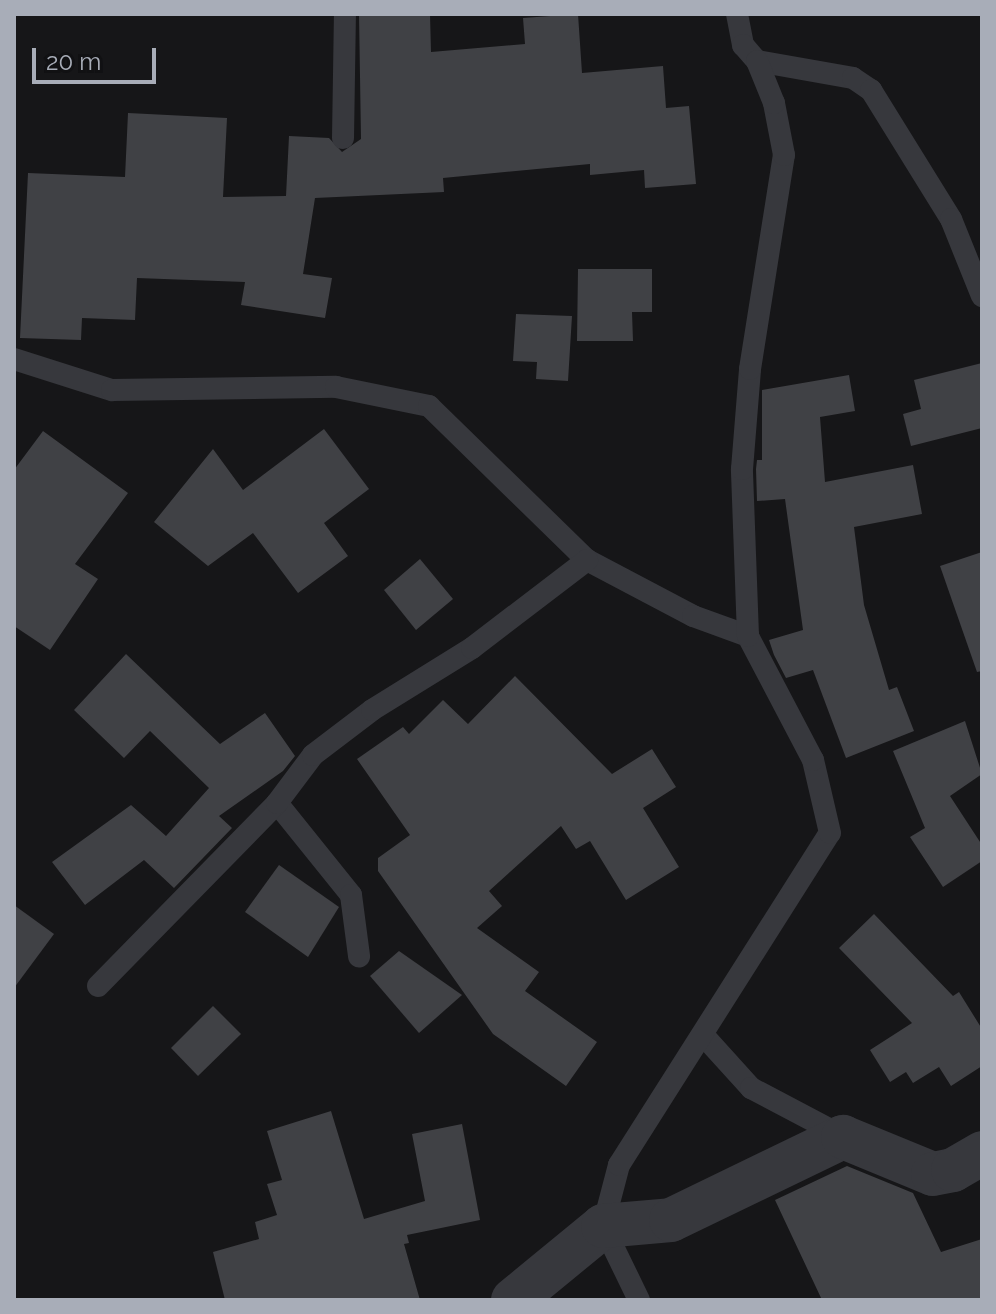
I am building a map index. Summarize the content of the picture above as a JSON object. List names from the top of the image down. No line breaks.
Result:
{"scale_bar":"20 m"}
